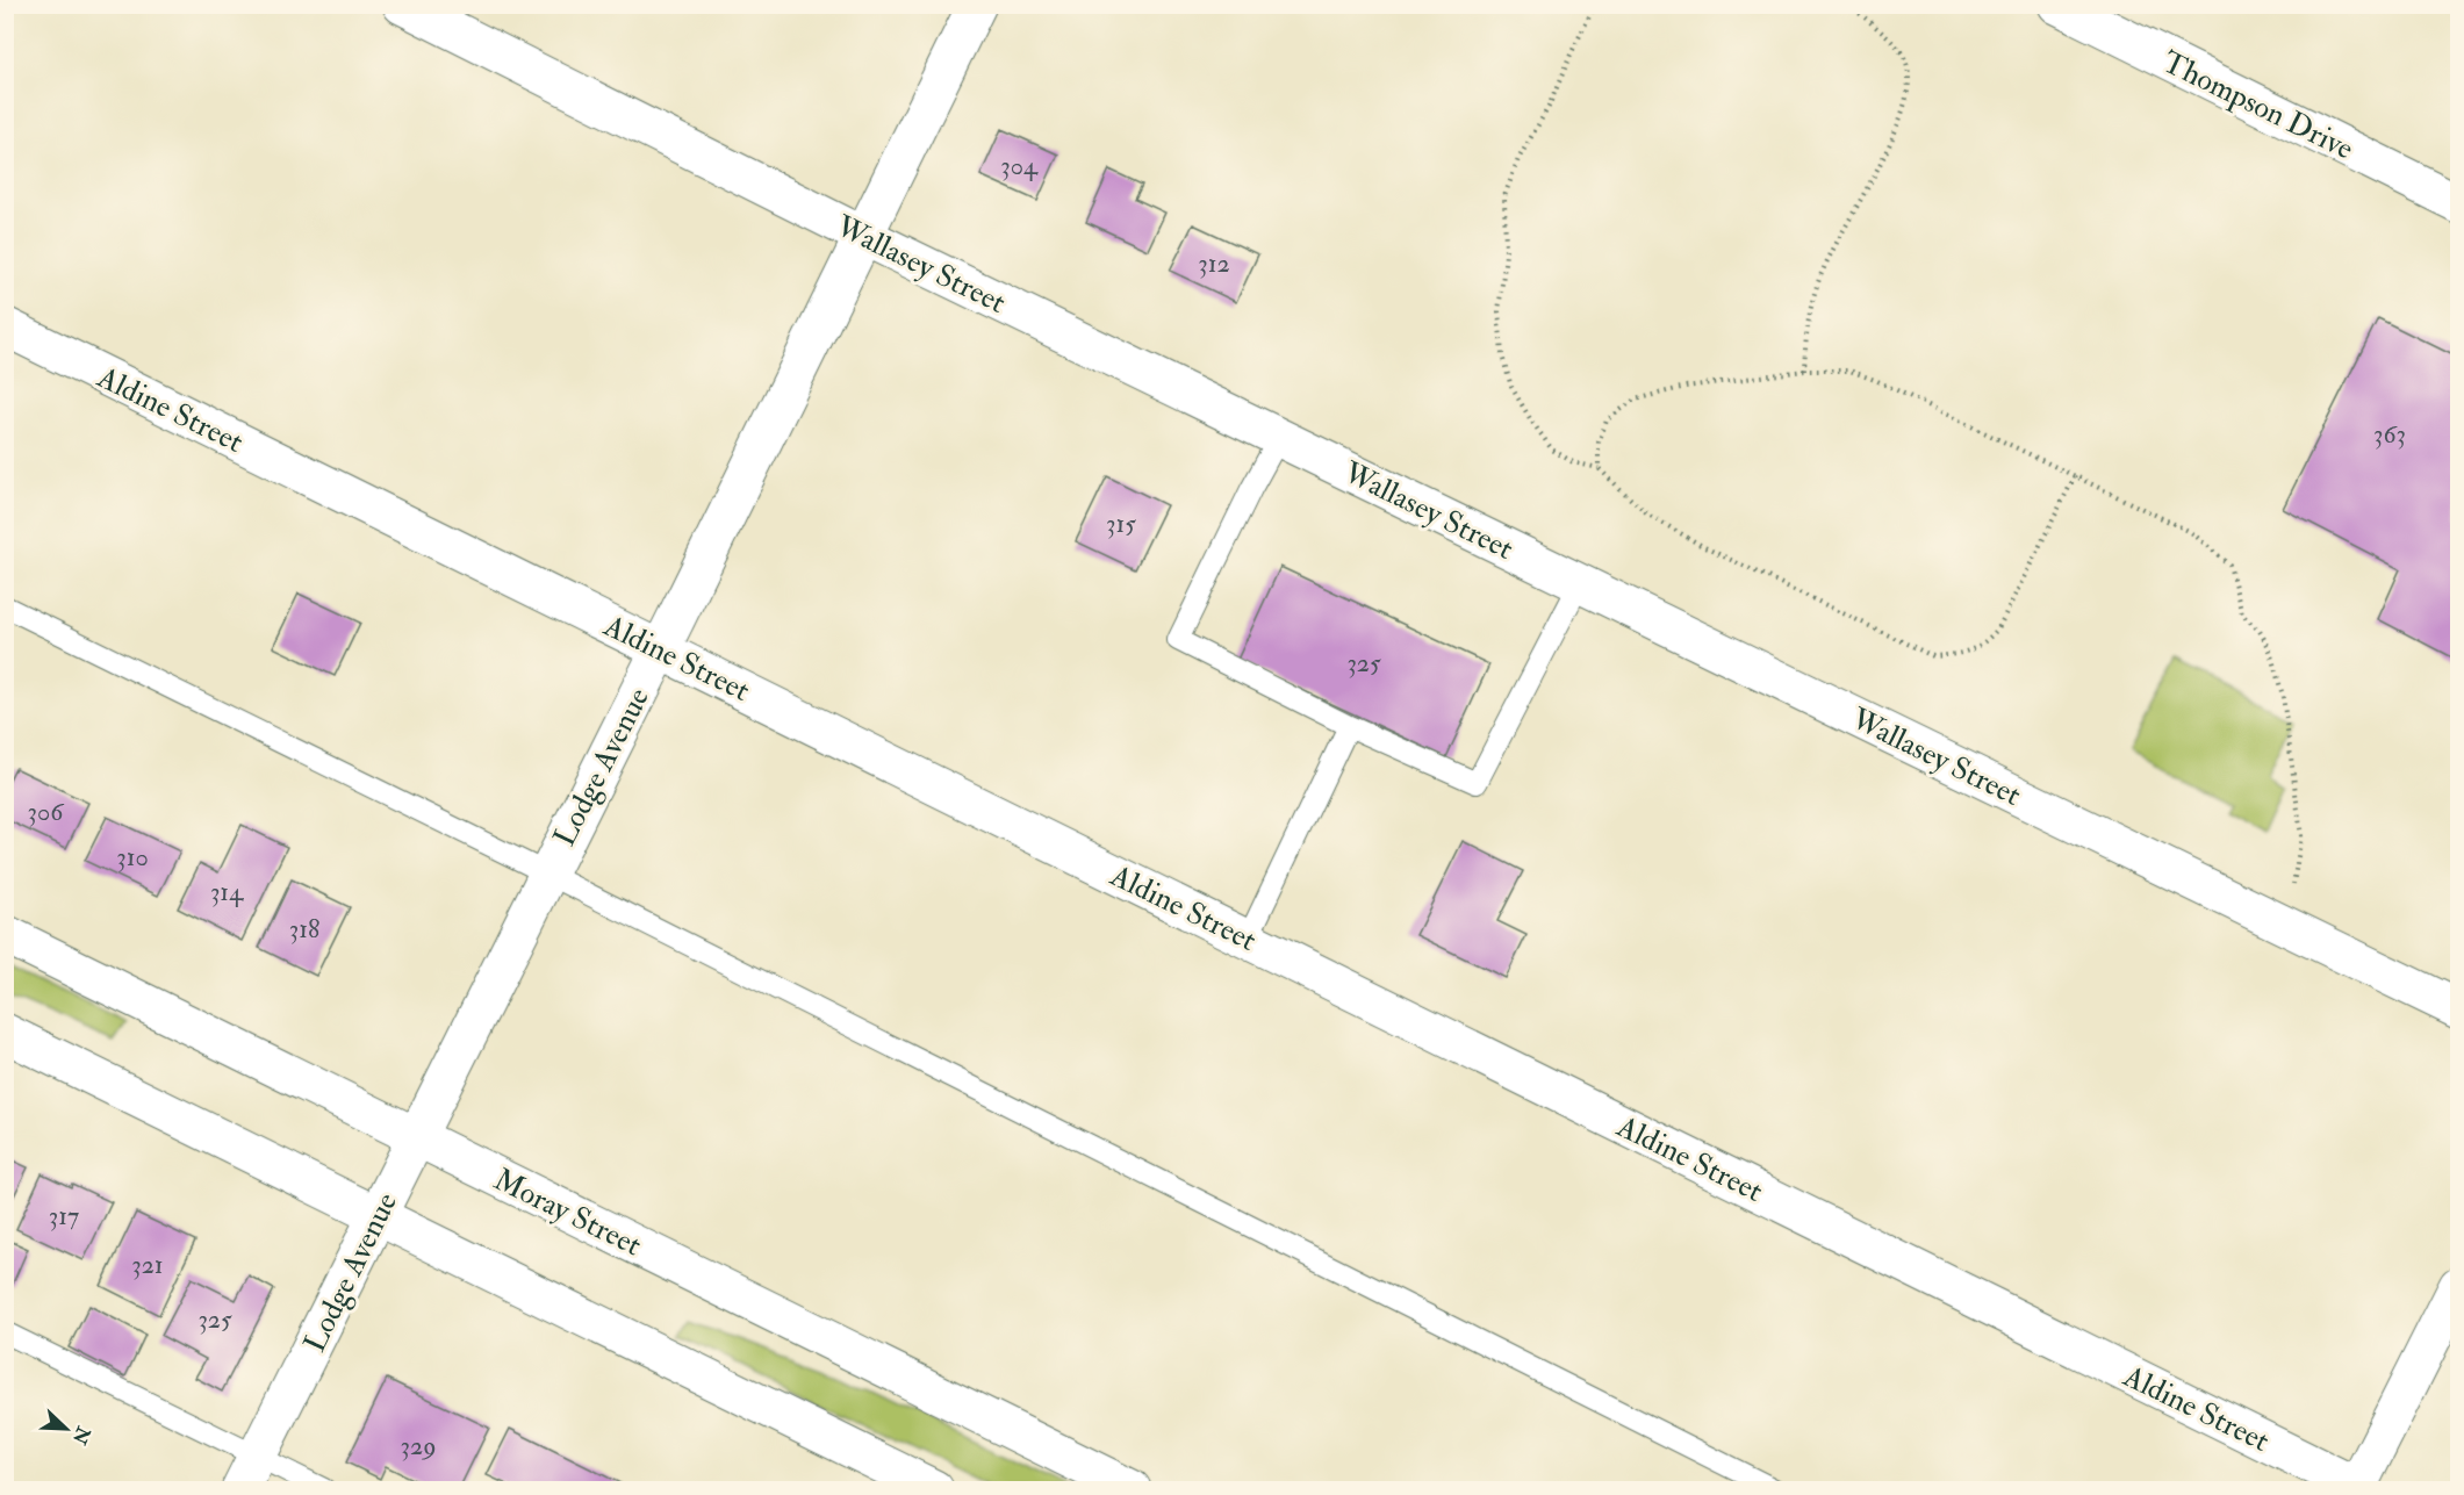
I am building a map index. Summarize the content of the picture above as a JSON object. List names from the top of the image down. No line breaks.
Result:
{"streets":{"street":["Thompson Drive","Wallasey Street","Aldine Street","Lodge Avenue","Moray Street"]},"crossings":[["Wallasey Street","Lodge Avenue"],["Aldine Street","Lodge Avenue"],["Lodge Avenue","Moray Street"]],"house_numbers":["304","312","363","315","325","306","310","314","318","317","321","325","329"],"north":"bottom right"}
